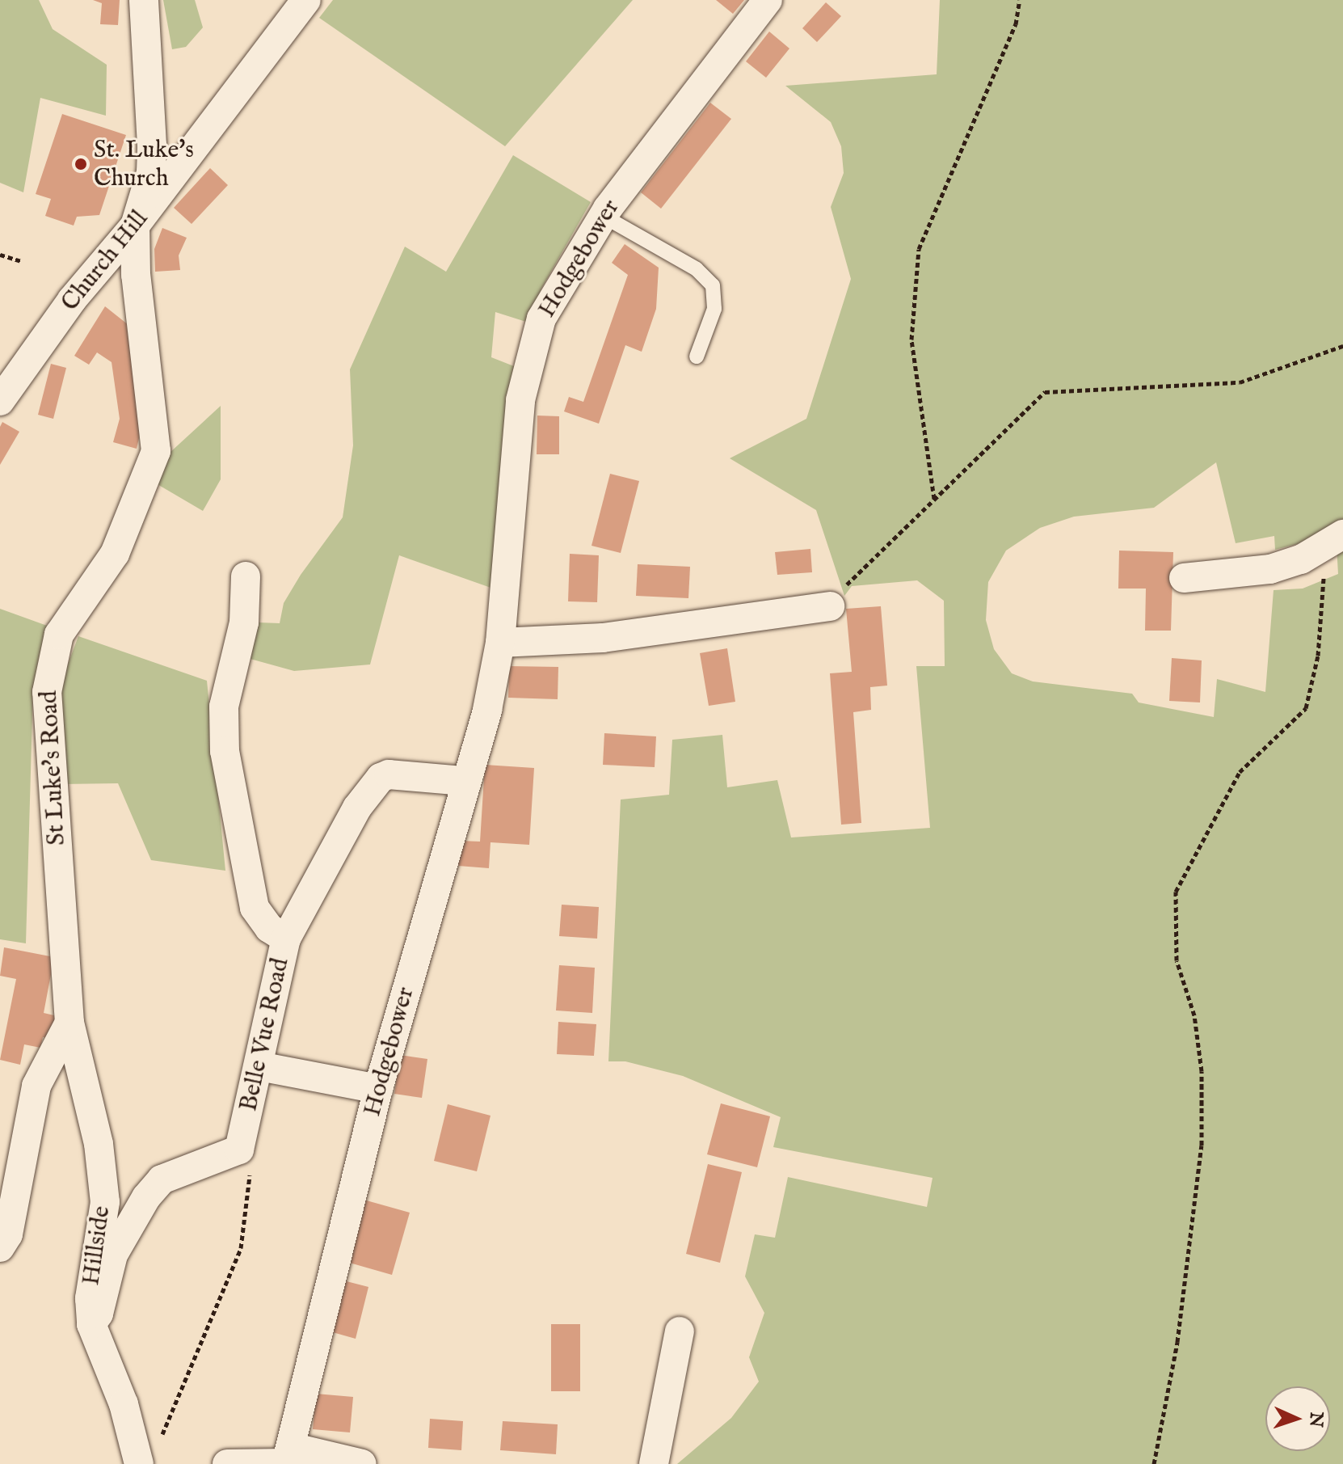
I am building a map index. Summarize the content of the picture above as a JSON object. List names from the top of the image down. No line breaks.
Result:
{"streets":{"street":["Hodgebower","Church Hill","St Luke's Road","Belle Vue Road","Hillside"]},"crossings":[["Church Hill","St Luke's Road"],["St Luke's Road","Hillside"]],"places":["St. Luke's Church"],"north":"right"}
